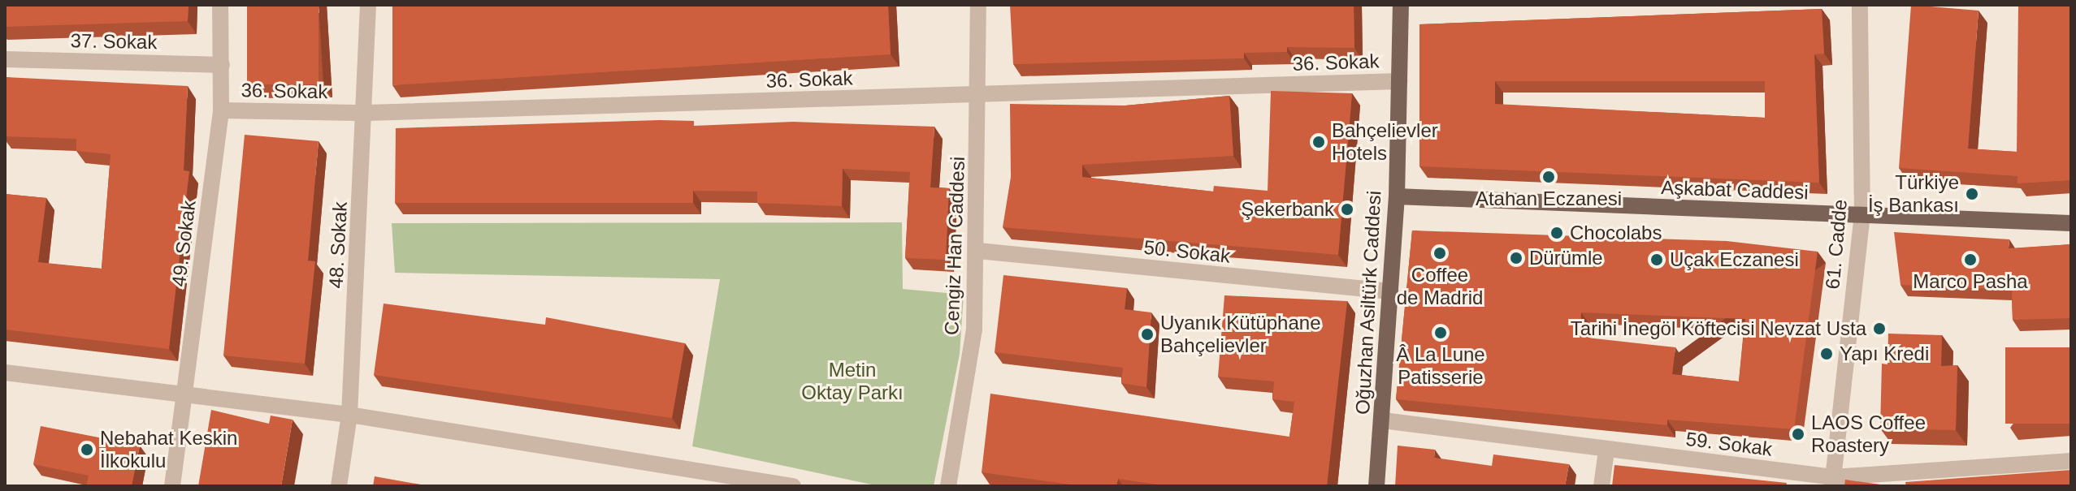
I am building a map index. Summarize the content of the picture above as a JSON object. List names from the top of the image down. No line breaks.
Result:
{"streets":{"main road":["Aşkabat Caddesi","Oğuzhan Asiltürk Caddesi"],"street":["37. Sokak","36. Sokak","49. Sokak","61. Cadde","48. Sokak","Cengiz Han Caddesi","50. Sokak","59. Sokak"]},"crossings":[["37. Sokak","49. Sokak"],["36. Sokak","49. Sokak"],["36. Sokak","48. Sokak"],["36. Sokak","Cengiz Han Caddesi"],["36. Sokak","Oğuzhan Asiltürk Caddesi"],["Aşkabat Caddesi","61. Cadde"],["Aşkabat Caddesi","Oğuzhan Asiltürk Caddesi"],["61. Cadde","59. Sokak"],["Cengiz Han Caddesi","50. Sokak"],["50. Sokak","Oğuzhan Asiltürk Caddesi"],["Oğuzhan Asiltürk Caddesi","59. Sokak"]],"parks":["Metin Oktay Parkı"],"places":["Bahçelievler Hotels","Atahan Eczanesi","Türkiye İş Bankası","Şekerbank","Chocolabs","Coffee de Madrid","Dürümle","Uçak Eczanesi","Marco Pasha","Tarihi İnegöl Köftecisi Nevzat Usta","Â La Lune Patisserie","Uyanık Kütüphane Bahçelievler","Yapı Kredi","LAOS Coffee Roastery","Nebahat Keskin İlkokulu"]}
